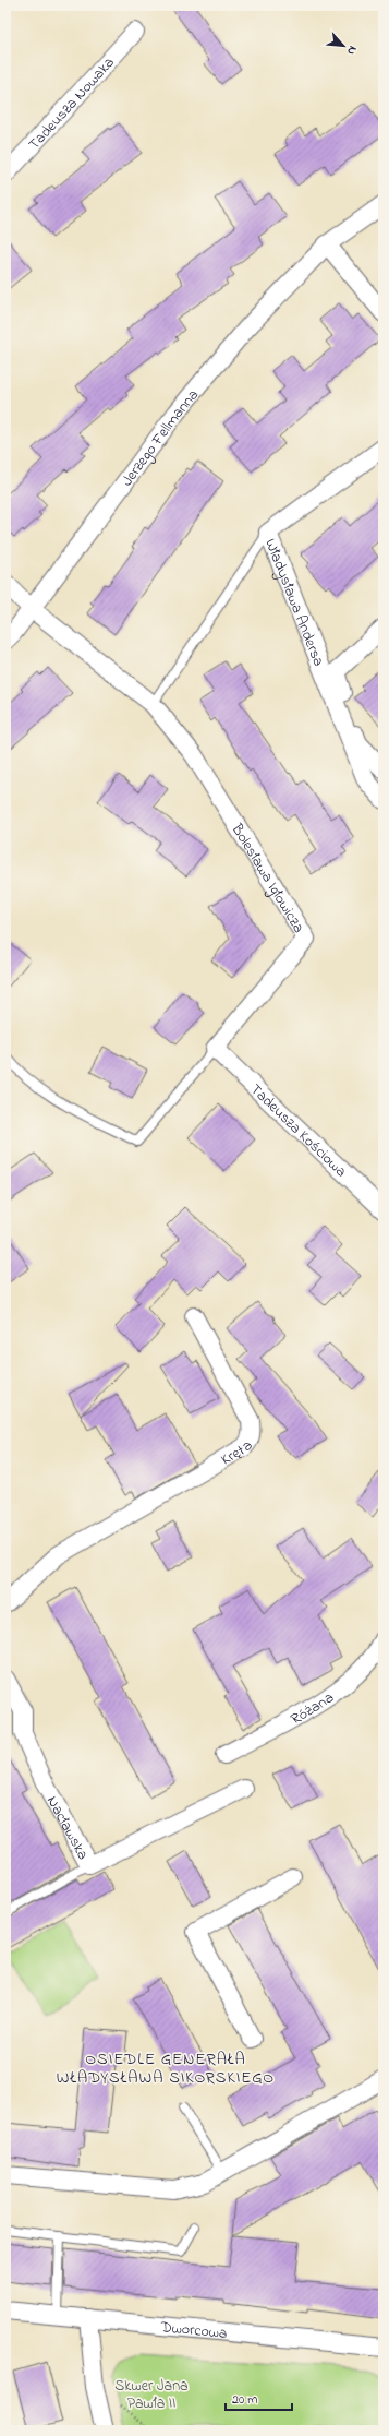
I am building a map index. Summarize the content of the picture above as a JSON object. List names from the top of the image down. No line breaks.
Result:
{"streets":{"street":["Tadeusza Nowaka","Jerzego Fellmanna","Władysława Andersa","Bolesława Igłowicza","Tadeusza Kościowa","Kręta","Różana","Nacławska","Dworcowa"]},"crossings":[["Jerzego Fellmanna","Bolesława Igłowicza"],["Bolesława Igłowicza","Tadeusza Kościowa"]],"districts":["OSIEDLE GENERAŁA WŁADYSŁAWA SIKORSKIEGO"],"parks":["Skwer Jana Pawła II"],"scale_bar":"20 m","north":"bottom right"}
